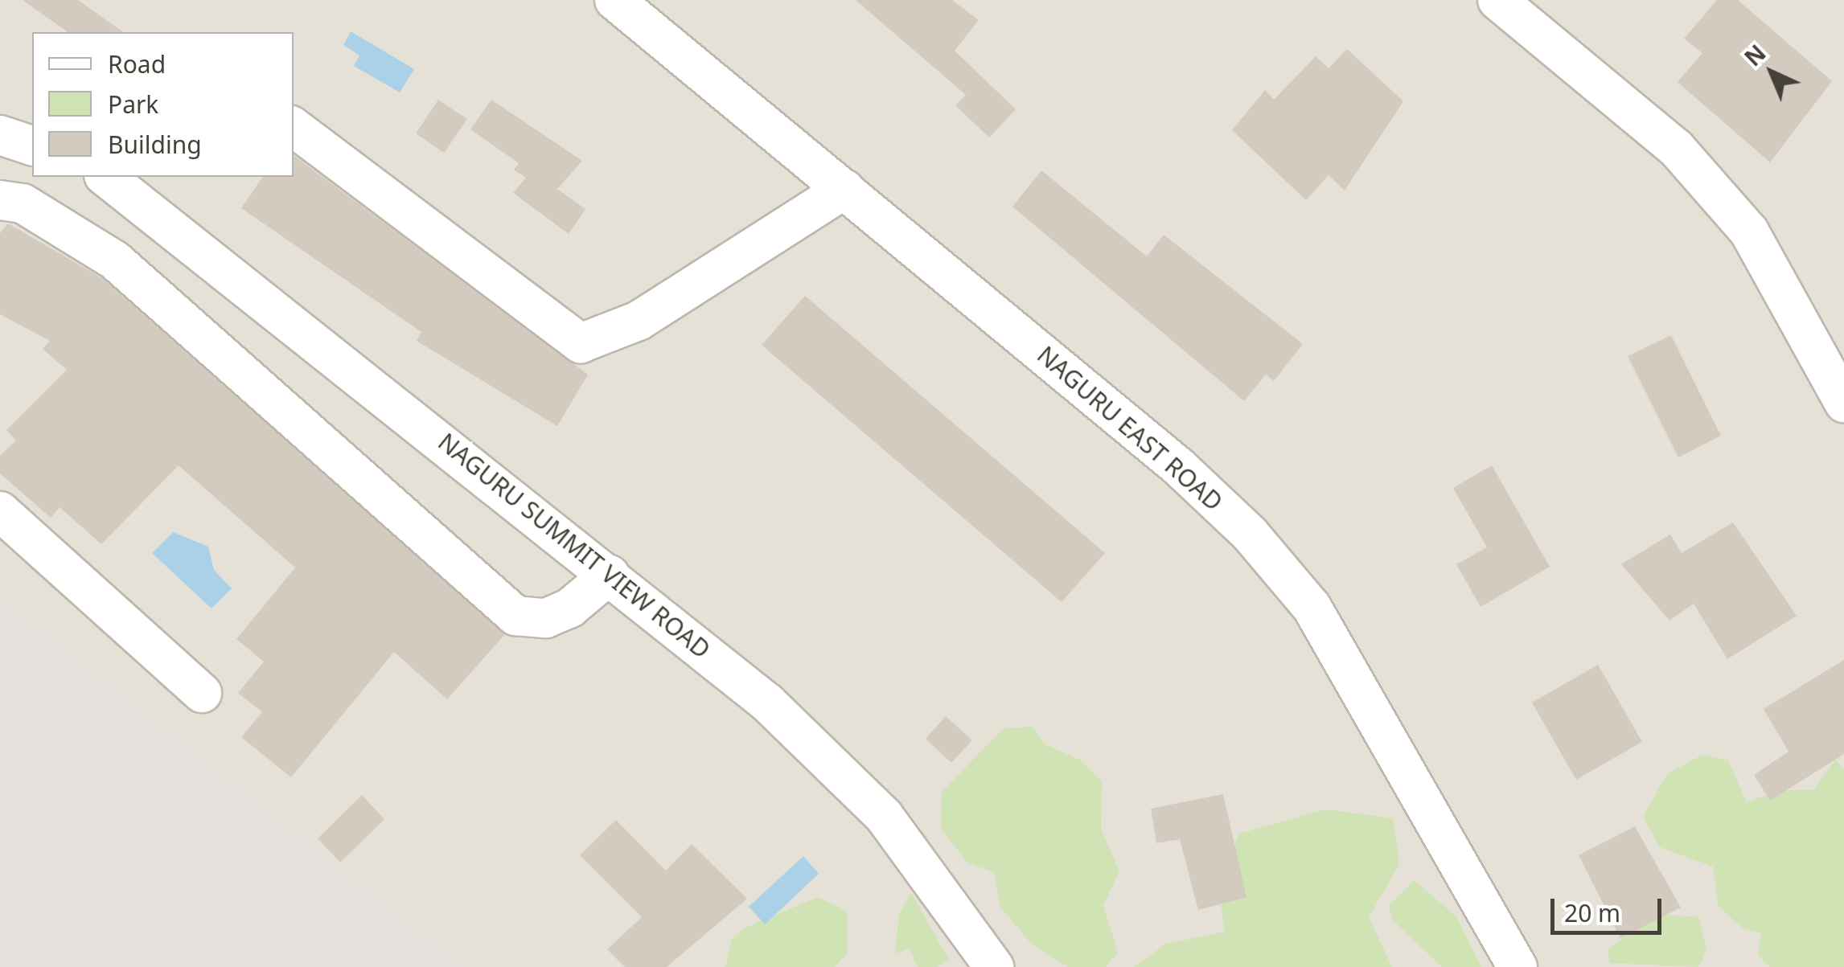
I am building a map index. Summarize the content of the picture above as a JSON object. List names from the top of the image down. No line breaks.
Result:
{"streets":{"street":["NAGURU EAST ROAD","NAGURU SUMMIT VIEW ROAD"]},"legend":["Road","Park","Building"],"scale_bar":"20 m","north":"top left"}
